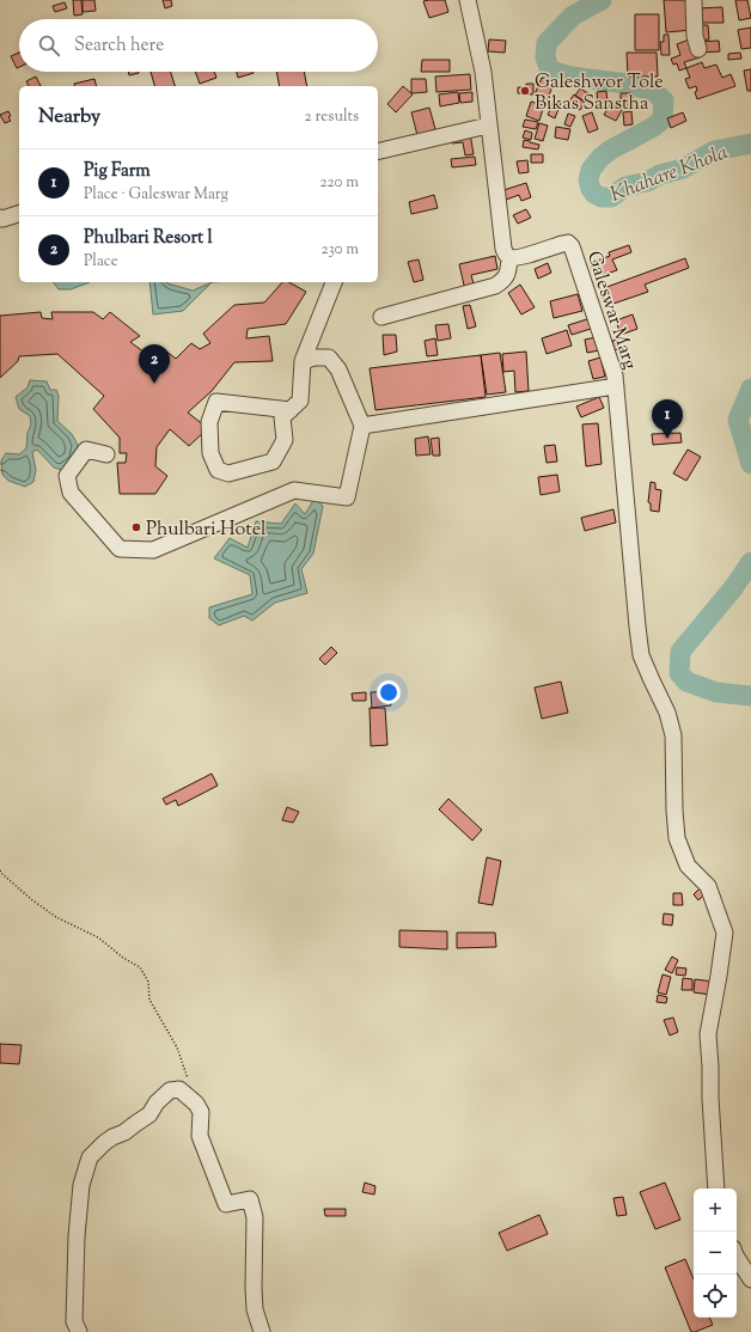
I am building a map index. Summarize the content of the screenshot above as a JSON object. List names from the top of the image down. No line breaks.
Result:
{"streets":{"street":["Galeswar Marg"]},"water":["Khahare Khola"],"places":["Galeshwor Tole Bikas Sanstha","Phulbari Hotel"],"page":{"search":"Search here","heading":["Nearby","2 results"],"list":[{"mark":"1","name":"Pig Farm","note":"Place · Galeswar Marg","value":"220 m"},{"mark":"2","name":"Phulbari Resort l","note":"Place","value":"230 m"}],"pins":["2","1"],"map_buttons":["+","−"]}}
